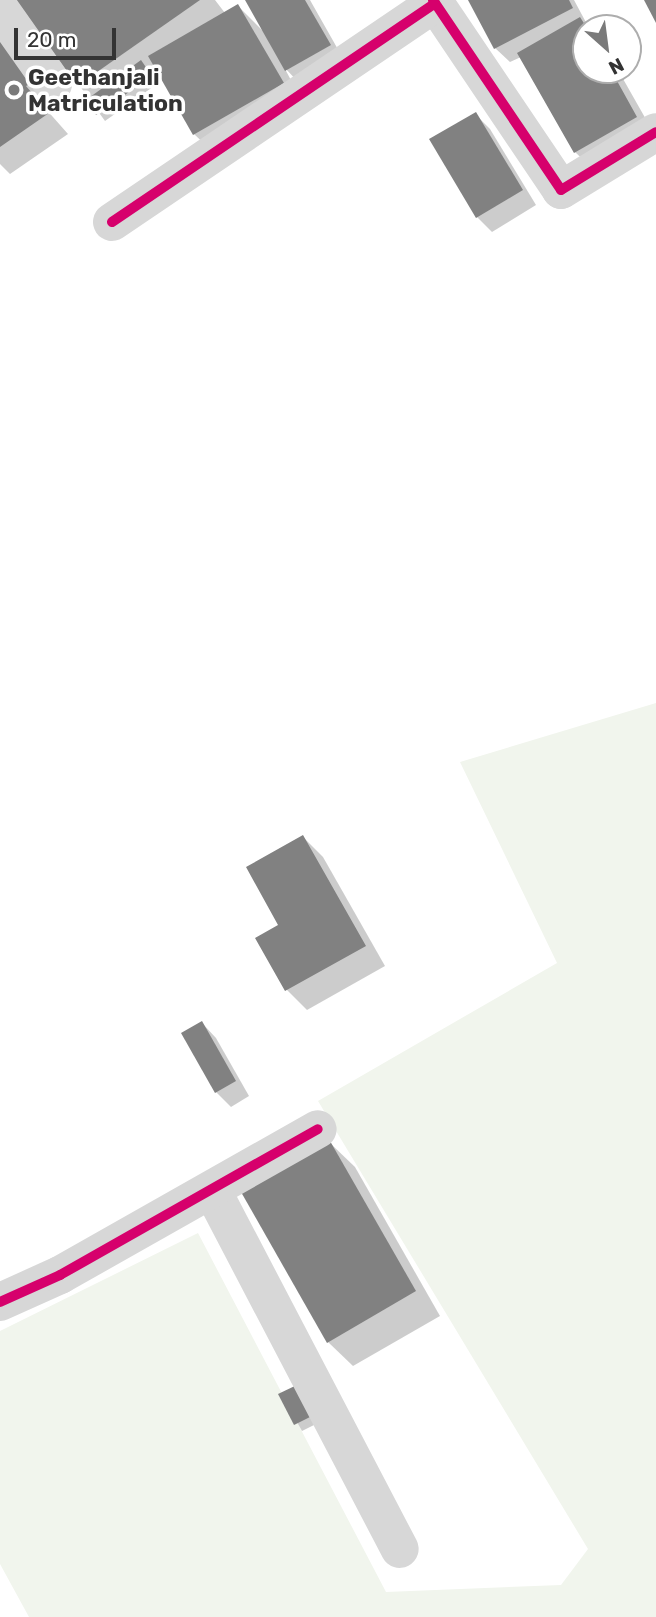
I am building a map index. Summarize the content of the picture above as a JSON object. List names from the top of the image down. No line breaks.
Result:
{"places":["Geethanjali Matriculation"],"scale_bar":"20 m","north":"bottom right"}
